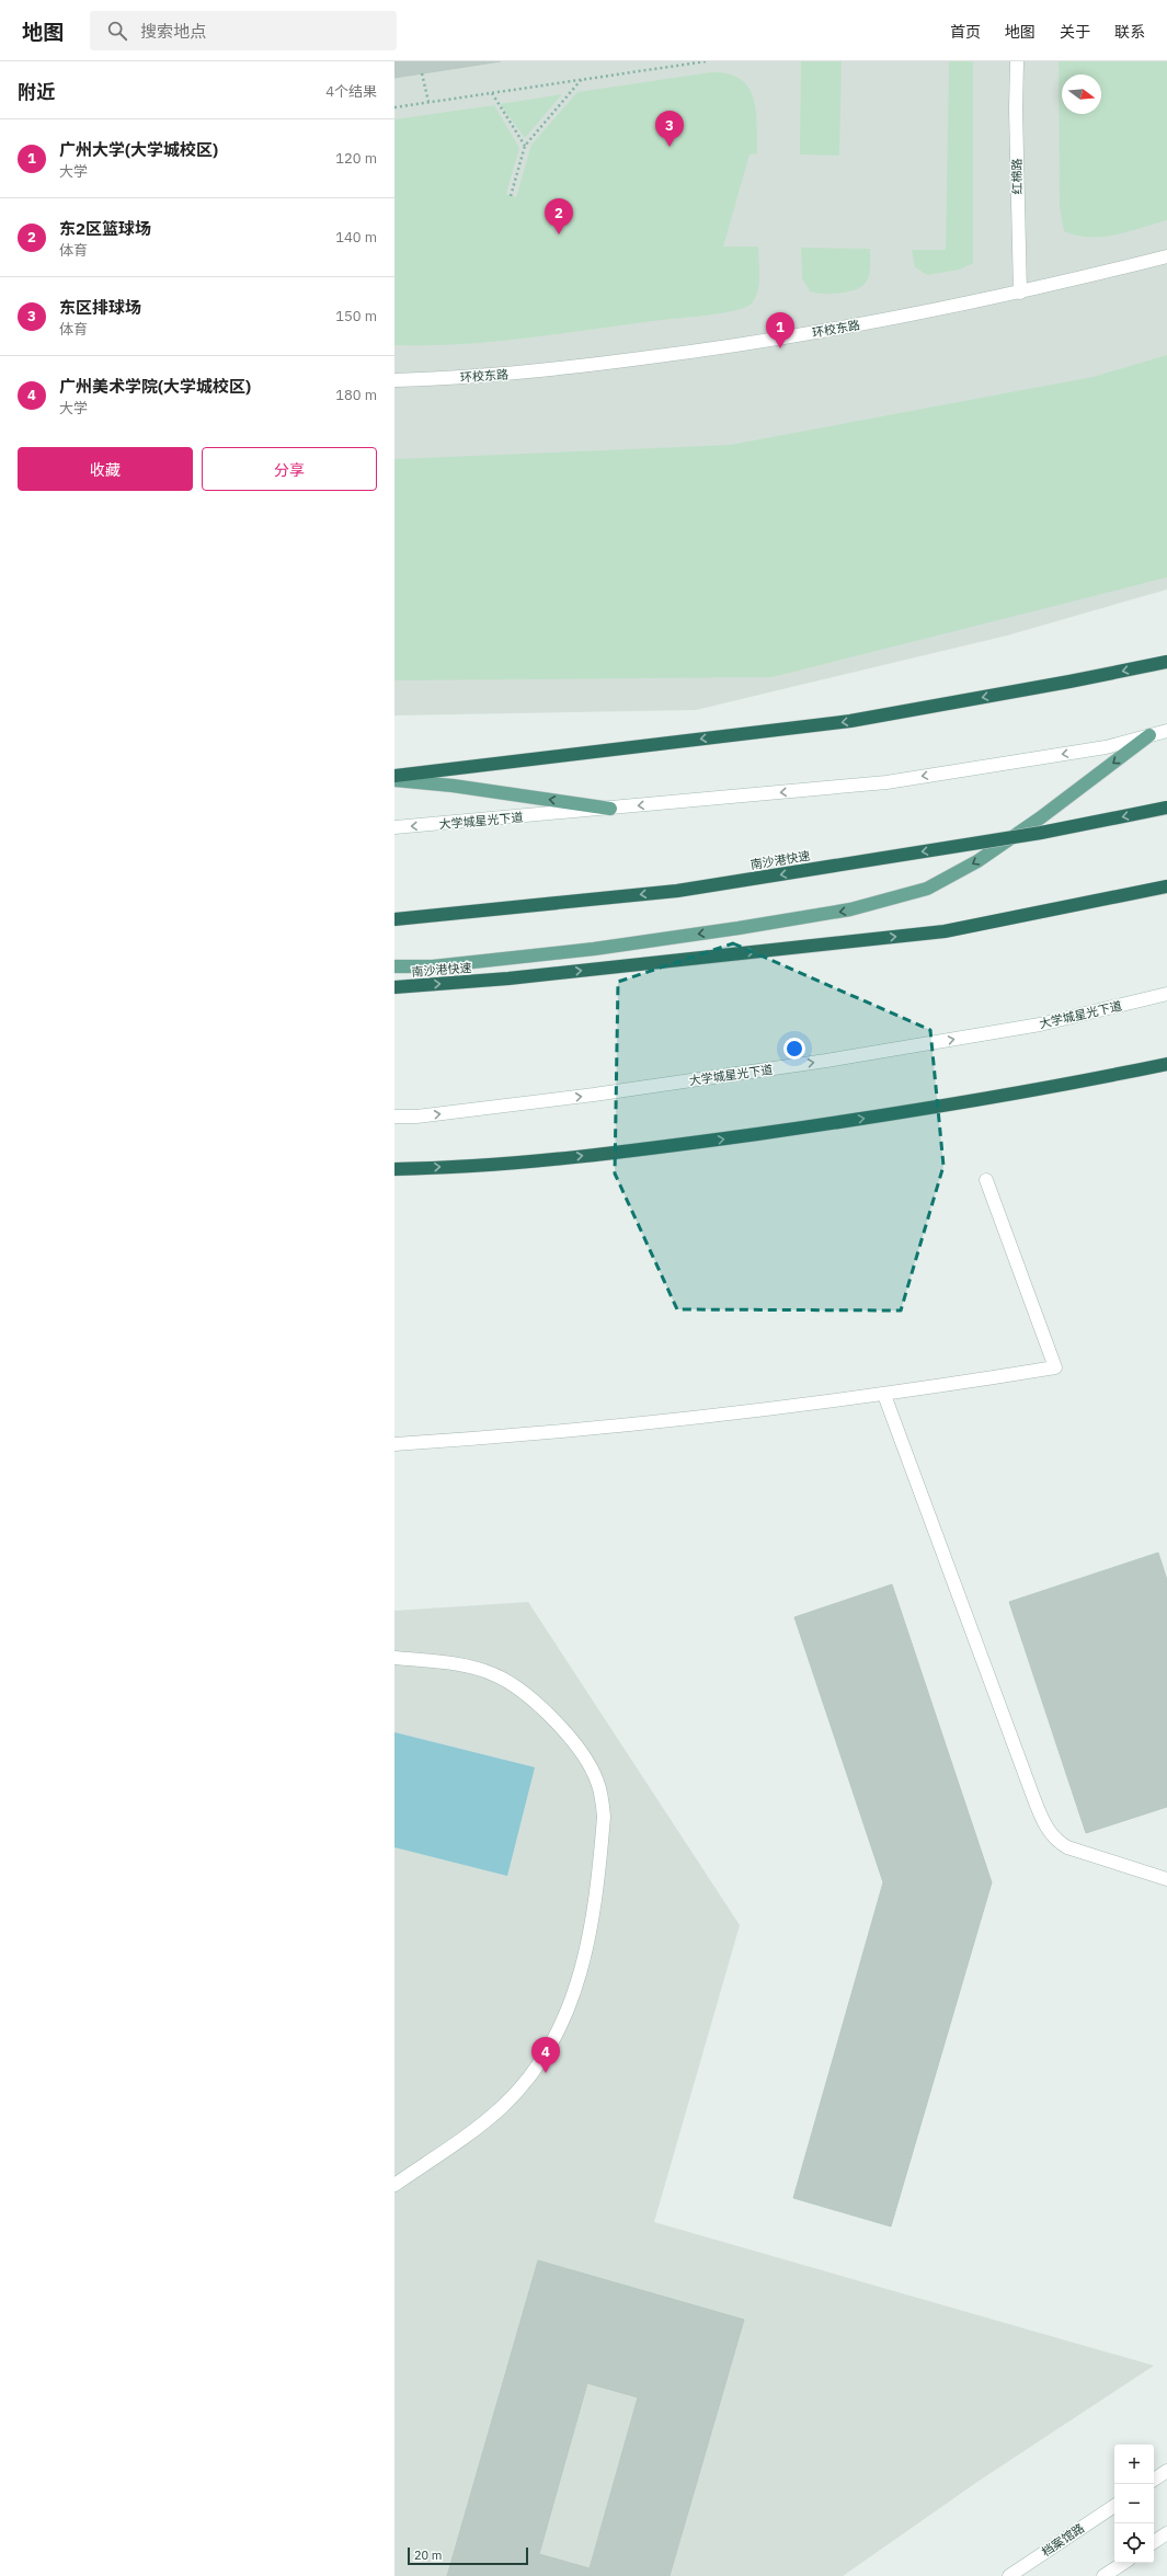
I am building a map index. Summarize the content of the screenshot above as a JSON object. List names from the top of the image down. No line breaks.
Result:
{"streets":{"highway":["南沙港快速"],"main road":["红棉路","环校东路","大学城星光下道","档案馆路"]},"crossings":[["红棉路","环校东路"]],"scale_bar":"20 m","north":"right","page":{"header":"地图","search":"搜索地点","nav":["首页","地图","关于","联系"],"heading":["附近","4个结果"],"pins":["3","2","1","4"],"list":[{"mark":"1","name":"广州大学(大学城校区)","note":"大学","value":"120 m"},{"mark":"2","name":"东2区篮球场","note":"体育","value":"140 m"},{"mark":"3","name":"东区排球场","note":"体育","value":"150 m"},{"mark":"4","name":"广州美术学院(大学城校区)","note":"大学","value":"180 m"}],"buttons":["收藏","分享"],"map_buttons":["+","−"],"scale":"20 m"}}
